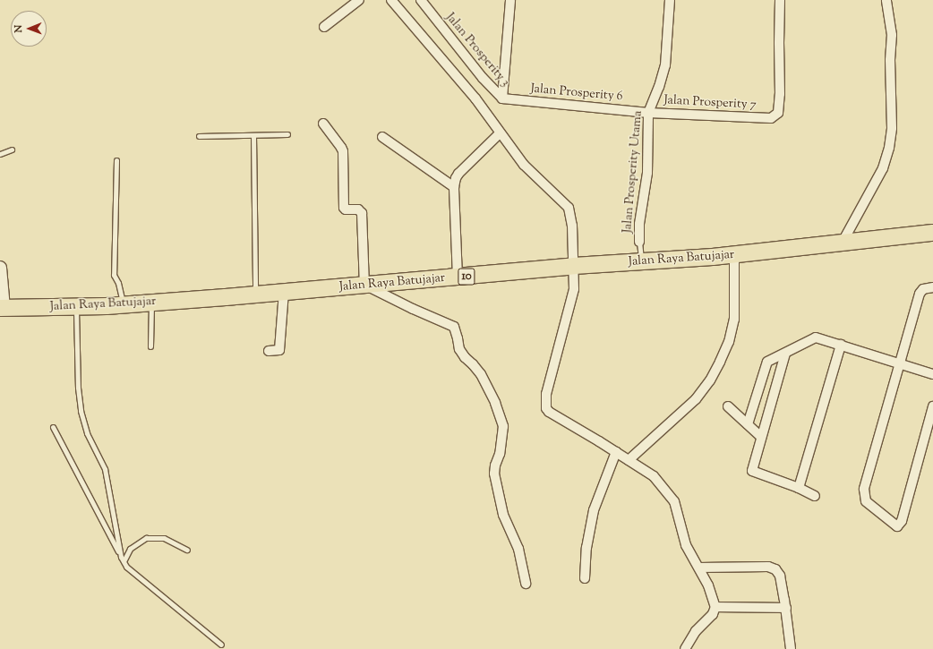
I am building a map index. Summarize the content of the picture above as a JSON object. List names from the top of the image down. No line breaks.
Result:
{"streets":{"highway":["Jalan Raya Batujajar","10"],"street":["Jalan Prosperity 3","Jalan Prosperity 6","Jalan Prosperity 7","Jalan Prosperity Utama"]},"crossings":[["Jalan Prosperity 3","Jalan Prosperity 6"],["Jalan Prosperity 6","Jalan Prosperity 7"],["Jalan Prosperity 6","Jalan Prosperity Utama"],["Jalan Prosperity 7","Jalan Prosperity Utama"]],"north":"left"}
